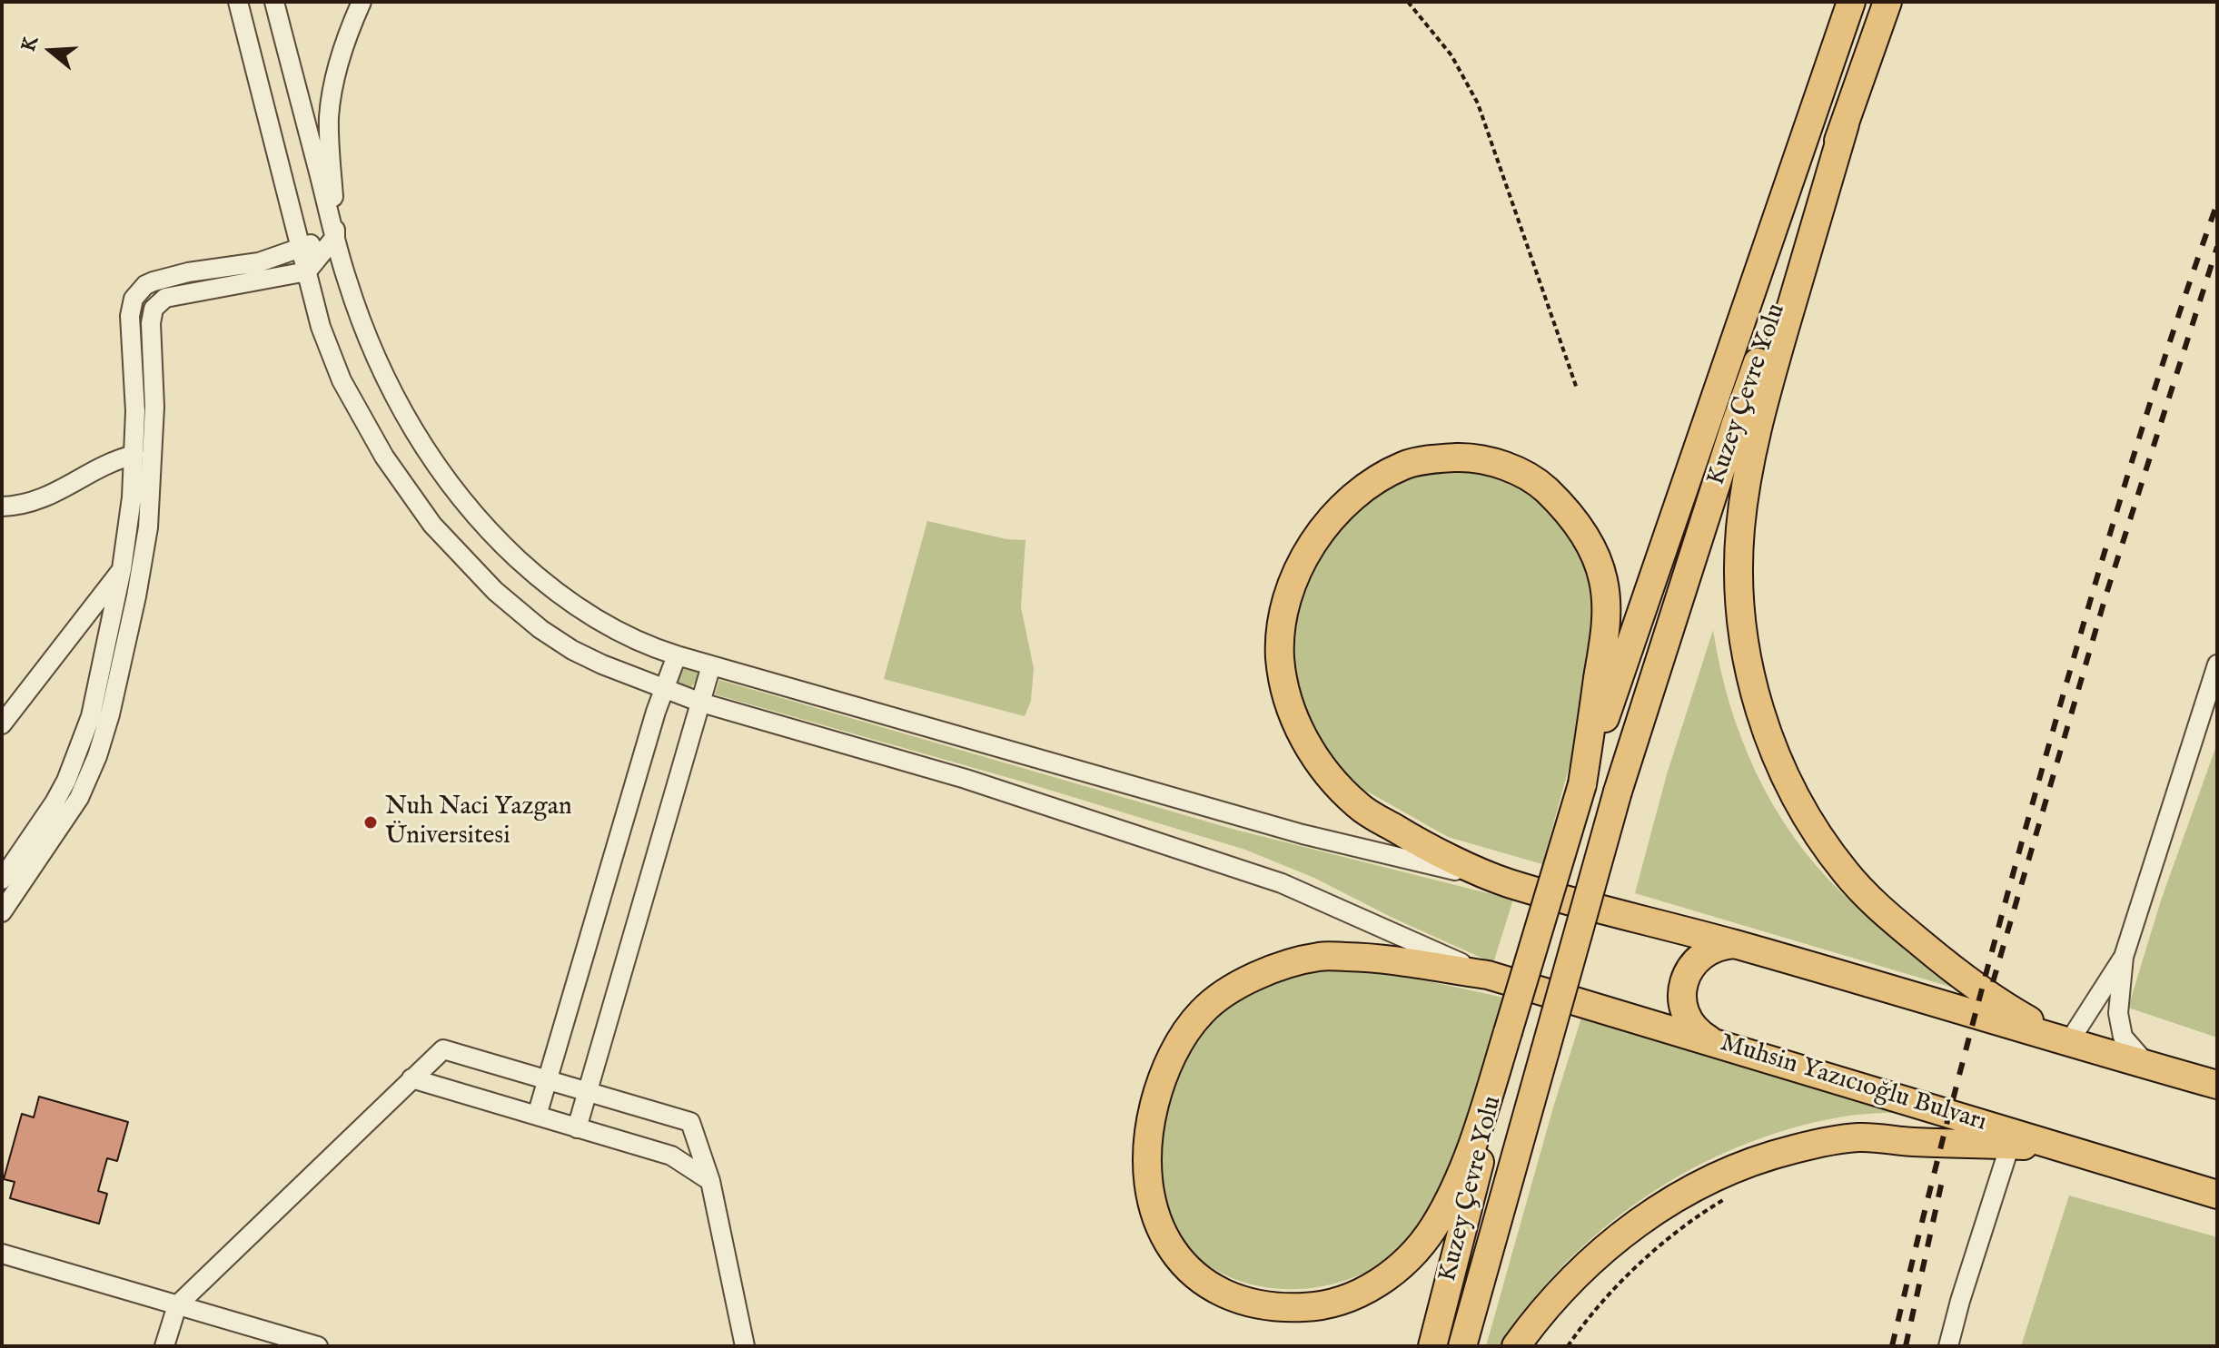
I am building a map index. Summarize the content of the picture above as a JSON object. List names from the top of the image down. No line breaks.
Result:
{"streets":{"highway":["Kuzey Çevre Yolu","Muhsin Yazıcıoğlu Bulvarı"]},"crossings":[["Kuzey Çevre Yolu","Muhsin Yazıcıoğlu Bulvarı"]],"places":["Nuh Naci Yazgan Üniversitesi"],"north":"left"}
